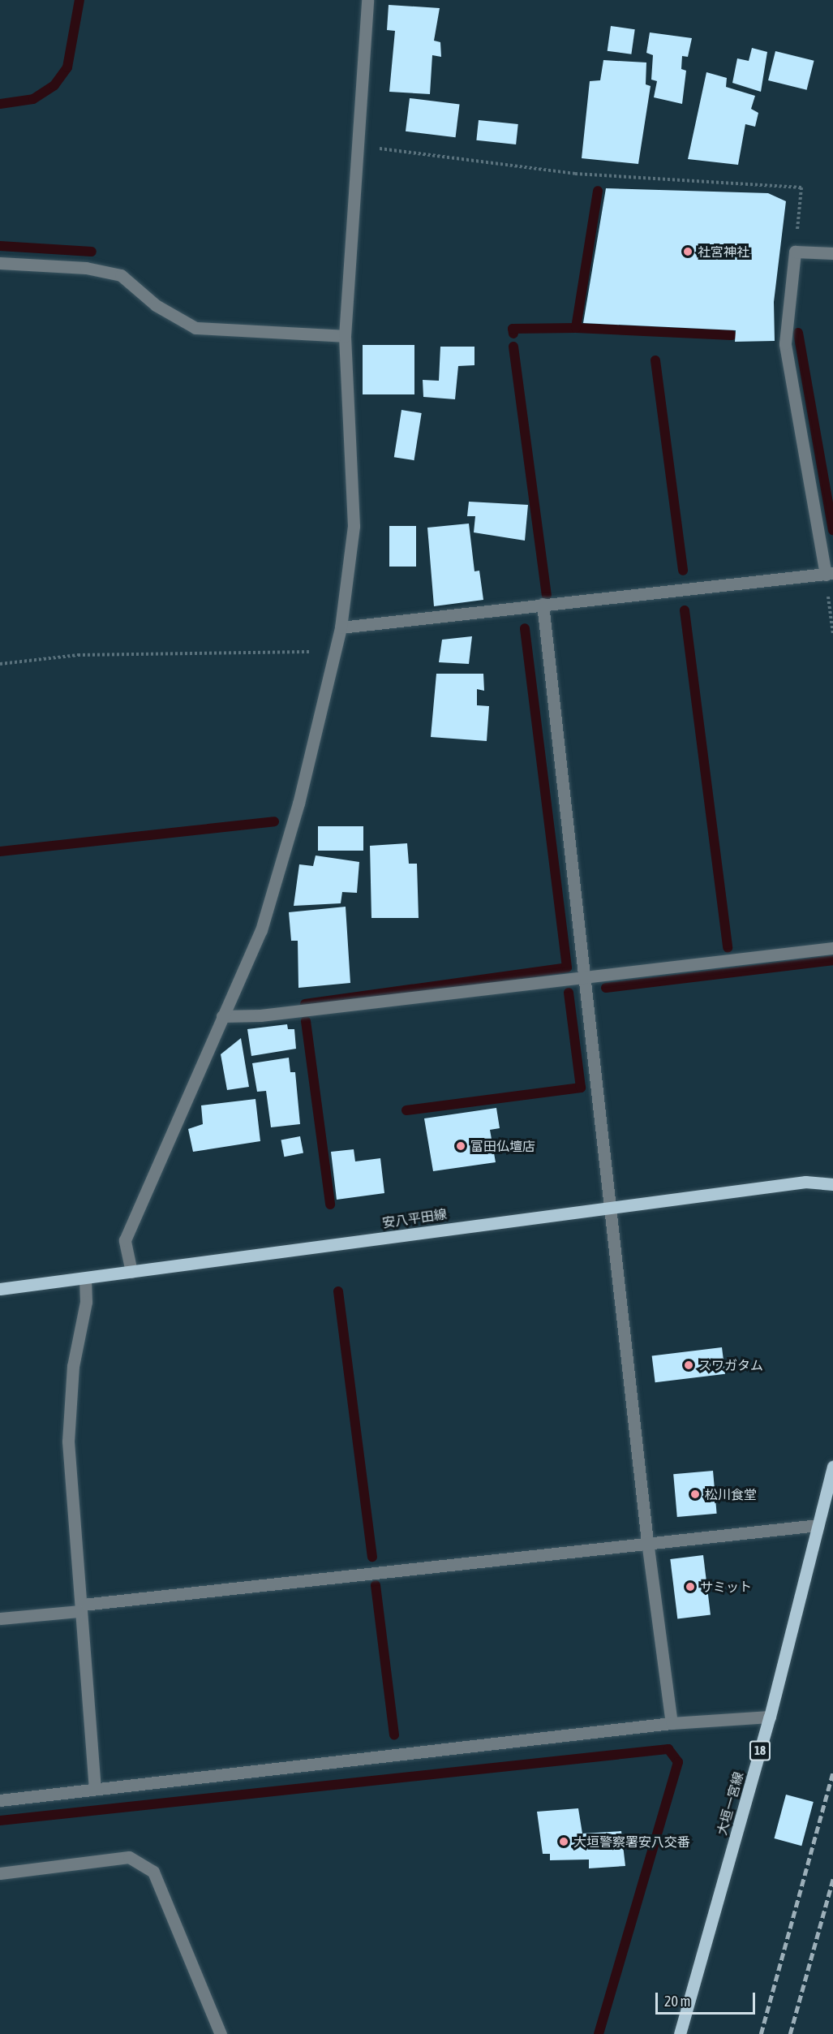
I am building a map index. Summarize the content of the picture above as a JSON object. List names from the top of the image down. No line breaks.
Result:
{"streets":{"main road":["安八平田線","18","大垣一宮線"]},"places":["社宮神社","富田仏壇店","スワガタム","松川食堂","サミット","大垣警察署安八交番"],"scale_bar":"20 m"}
